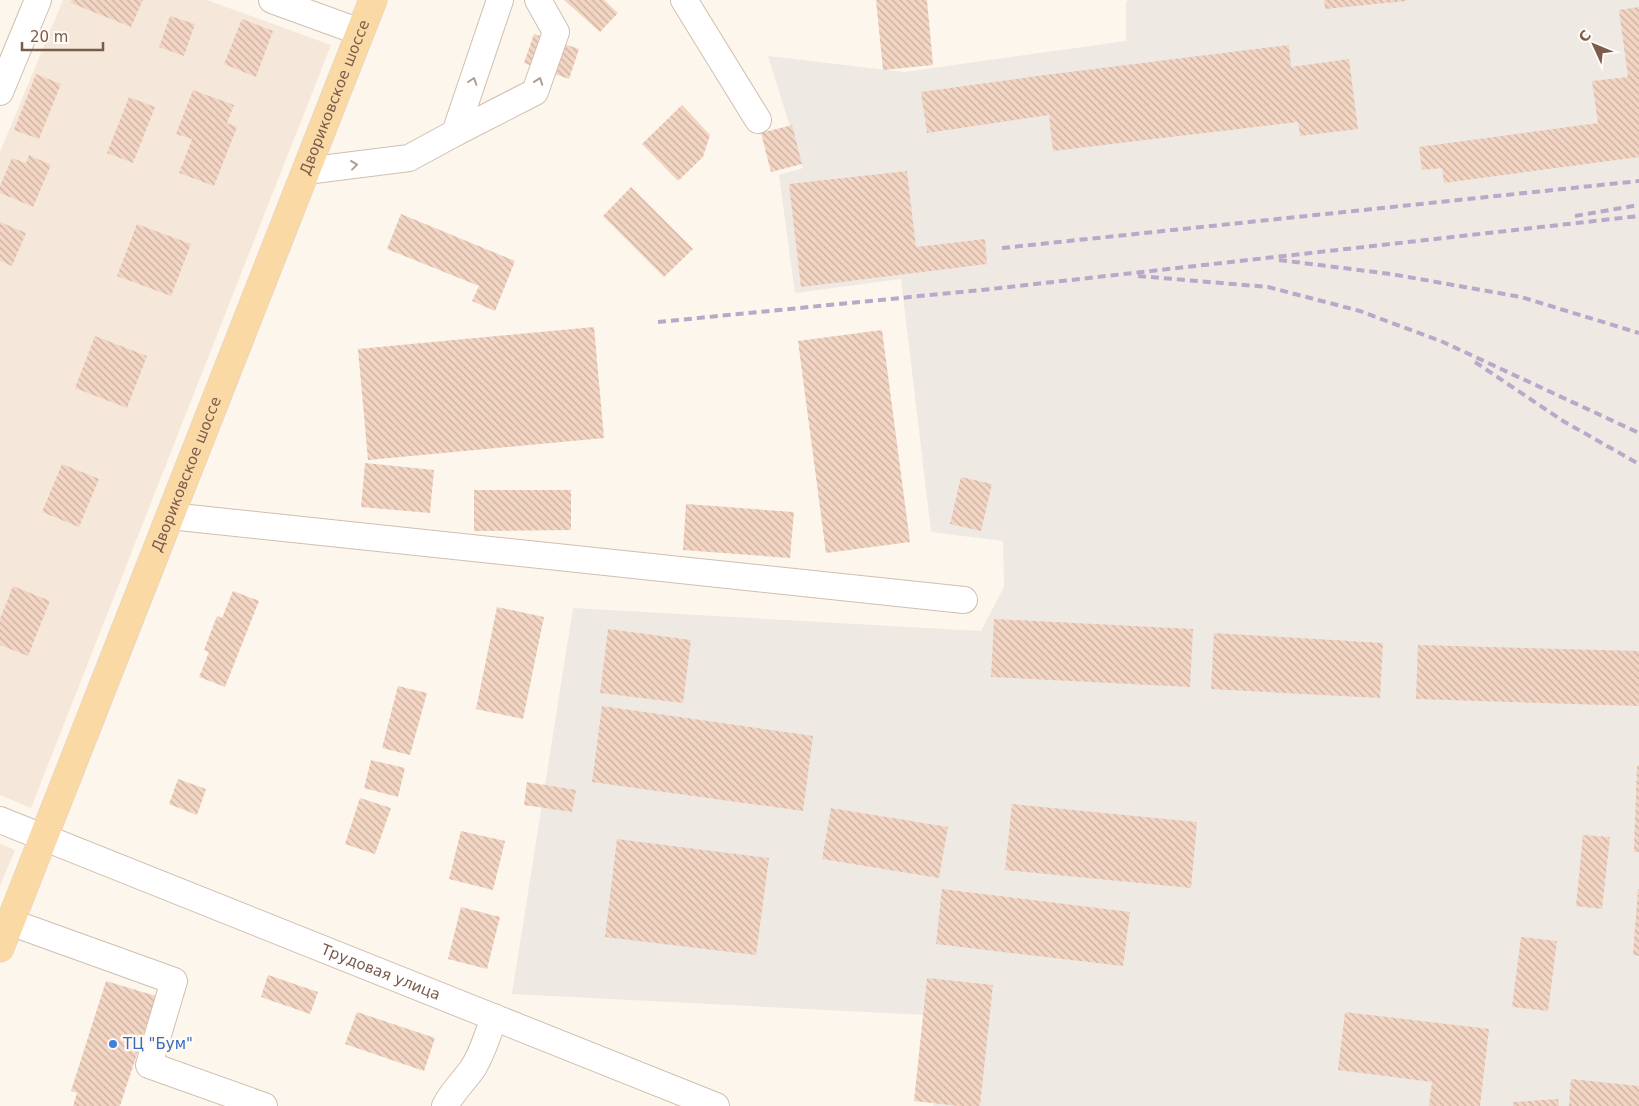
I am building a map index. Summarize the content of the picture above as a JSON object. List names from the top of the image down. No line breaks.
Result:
{"streets":{"main road":["Двориковское шоссе"],"street":["Трудовая улица"]},"crossings":[["Двориковское шоссе","Трудовая улица"]],"places":["ТЦ \"Бум\""],"scale_bar":"20 m","north":"top left"}
